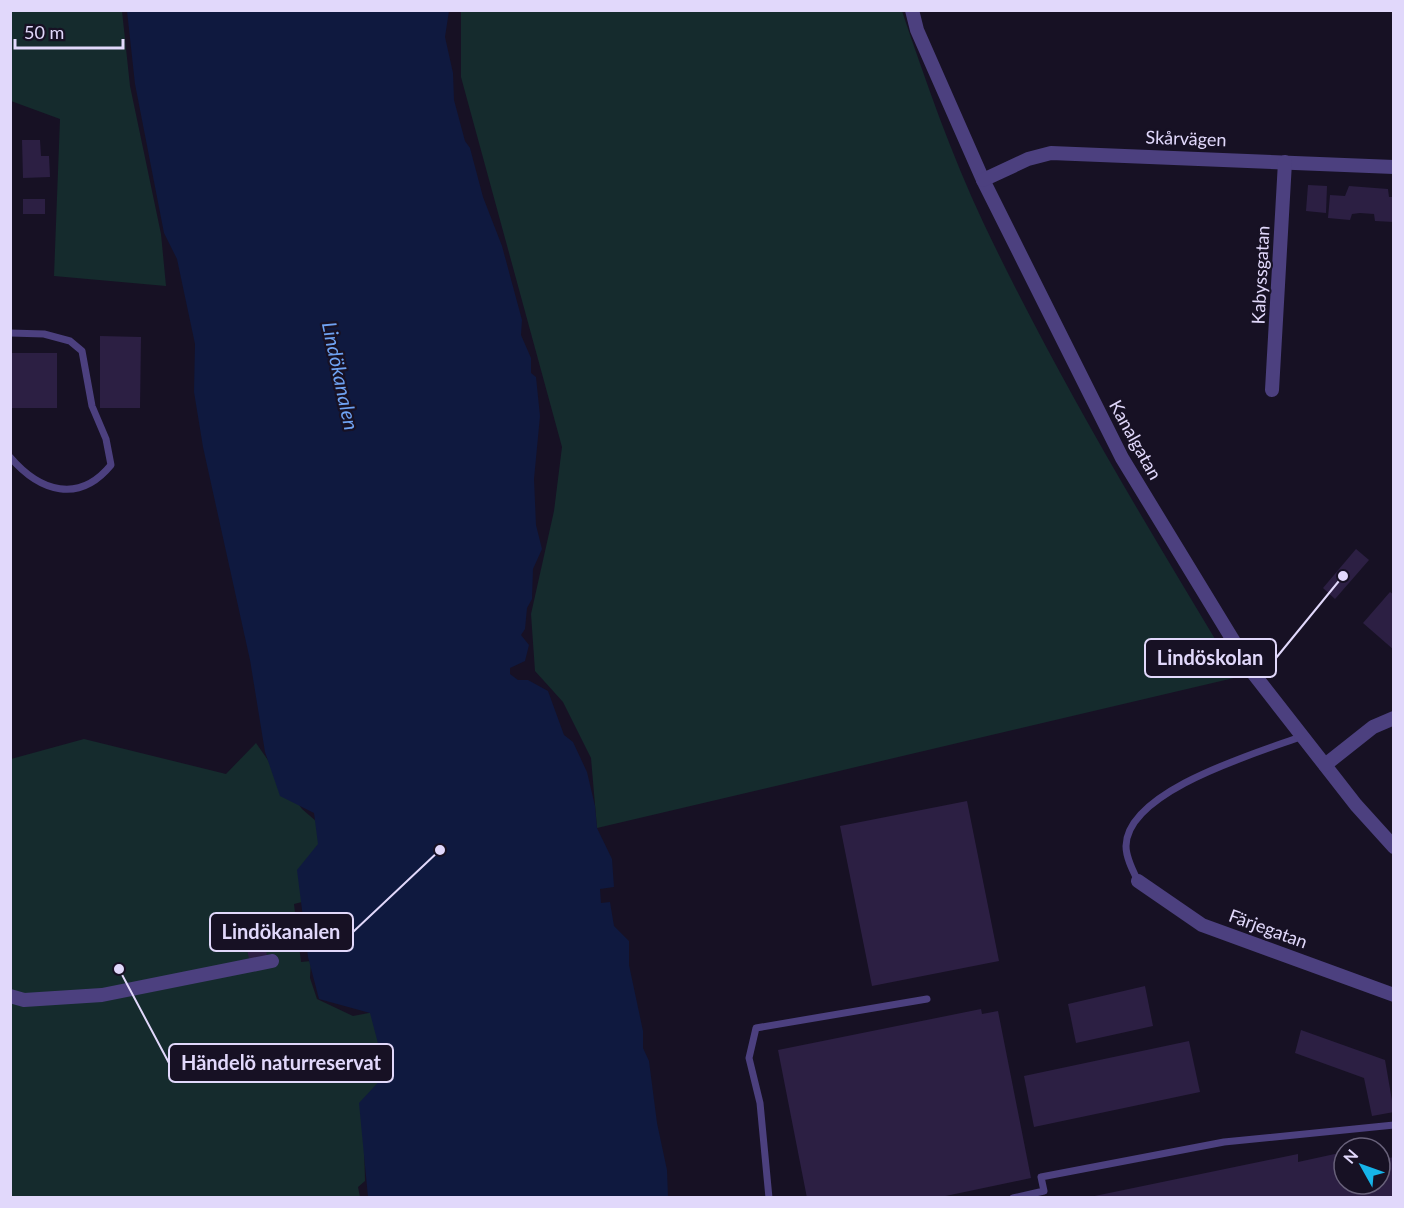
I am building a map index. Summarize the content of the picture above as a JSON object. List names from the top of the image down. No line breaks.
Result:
{"streets":{"street":["Skårvägen","Kabyssgatan","Kanalgatan","Färjegatan"]},"crossings":[["Skårvägen","Kabyssgatan"],["Skårvägen","Kanalgatan"]],"water":["Lindökanalen"],"places":["Lindöskolan","Lindökanalen","Händelö naturreservat"],"scale_bar":"50 m","north":"top left"}
